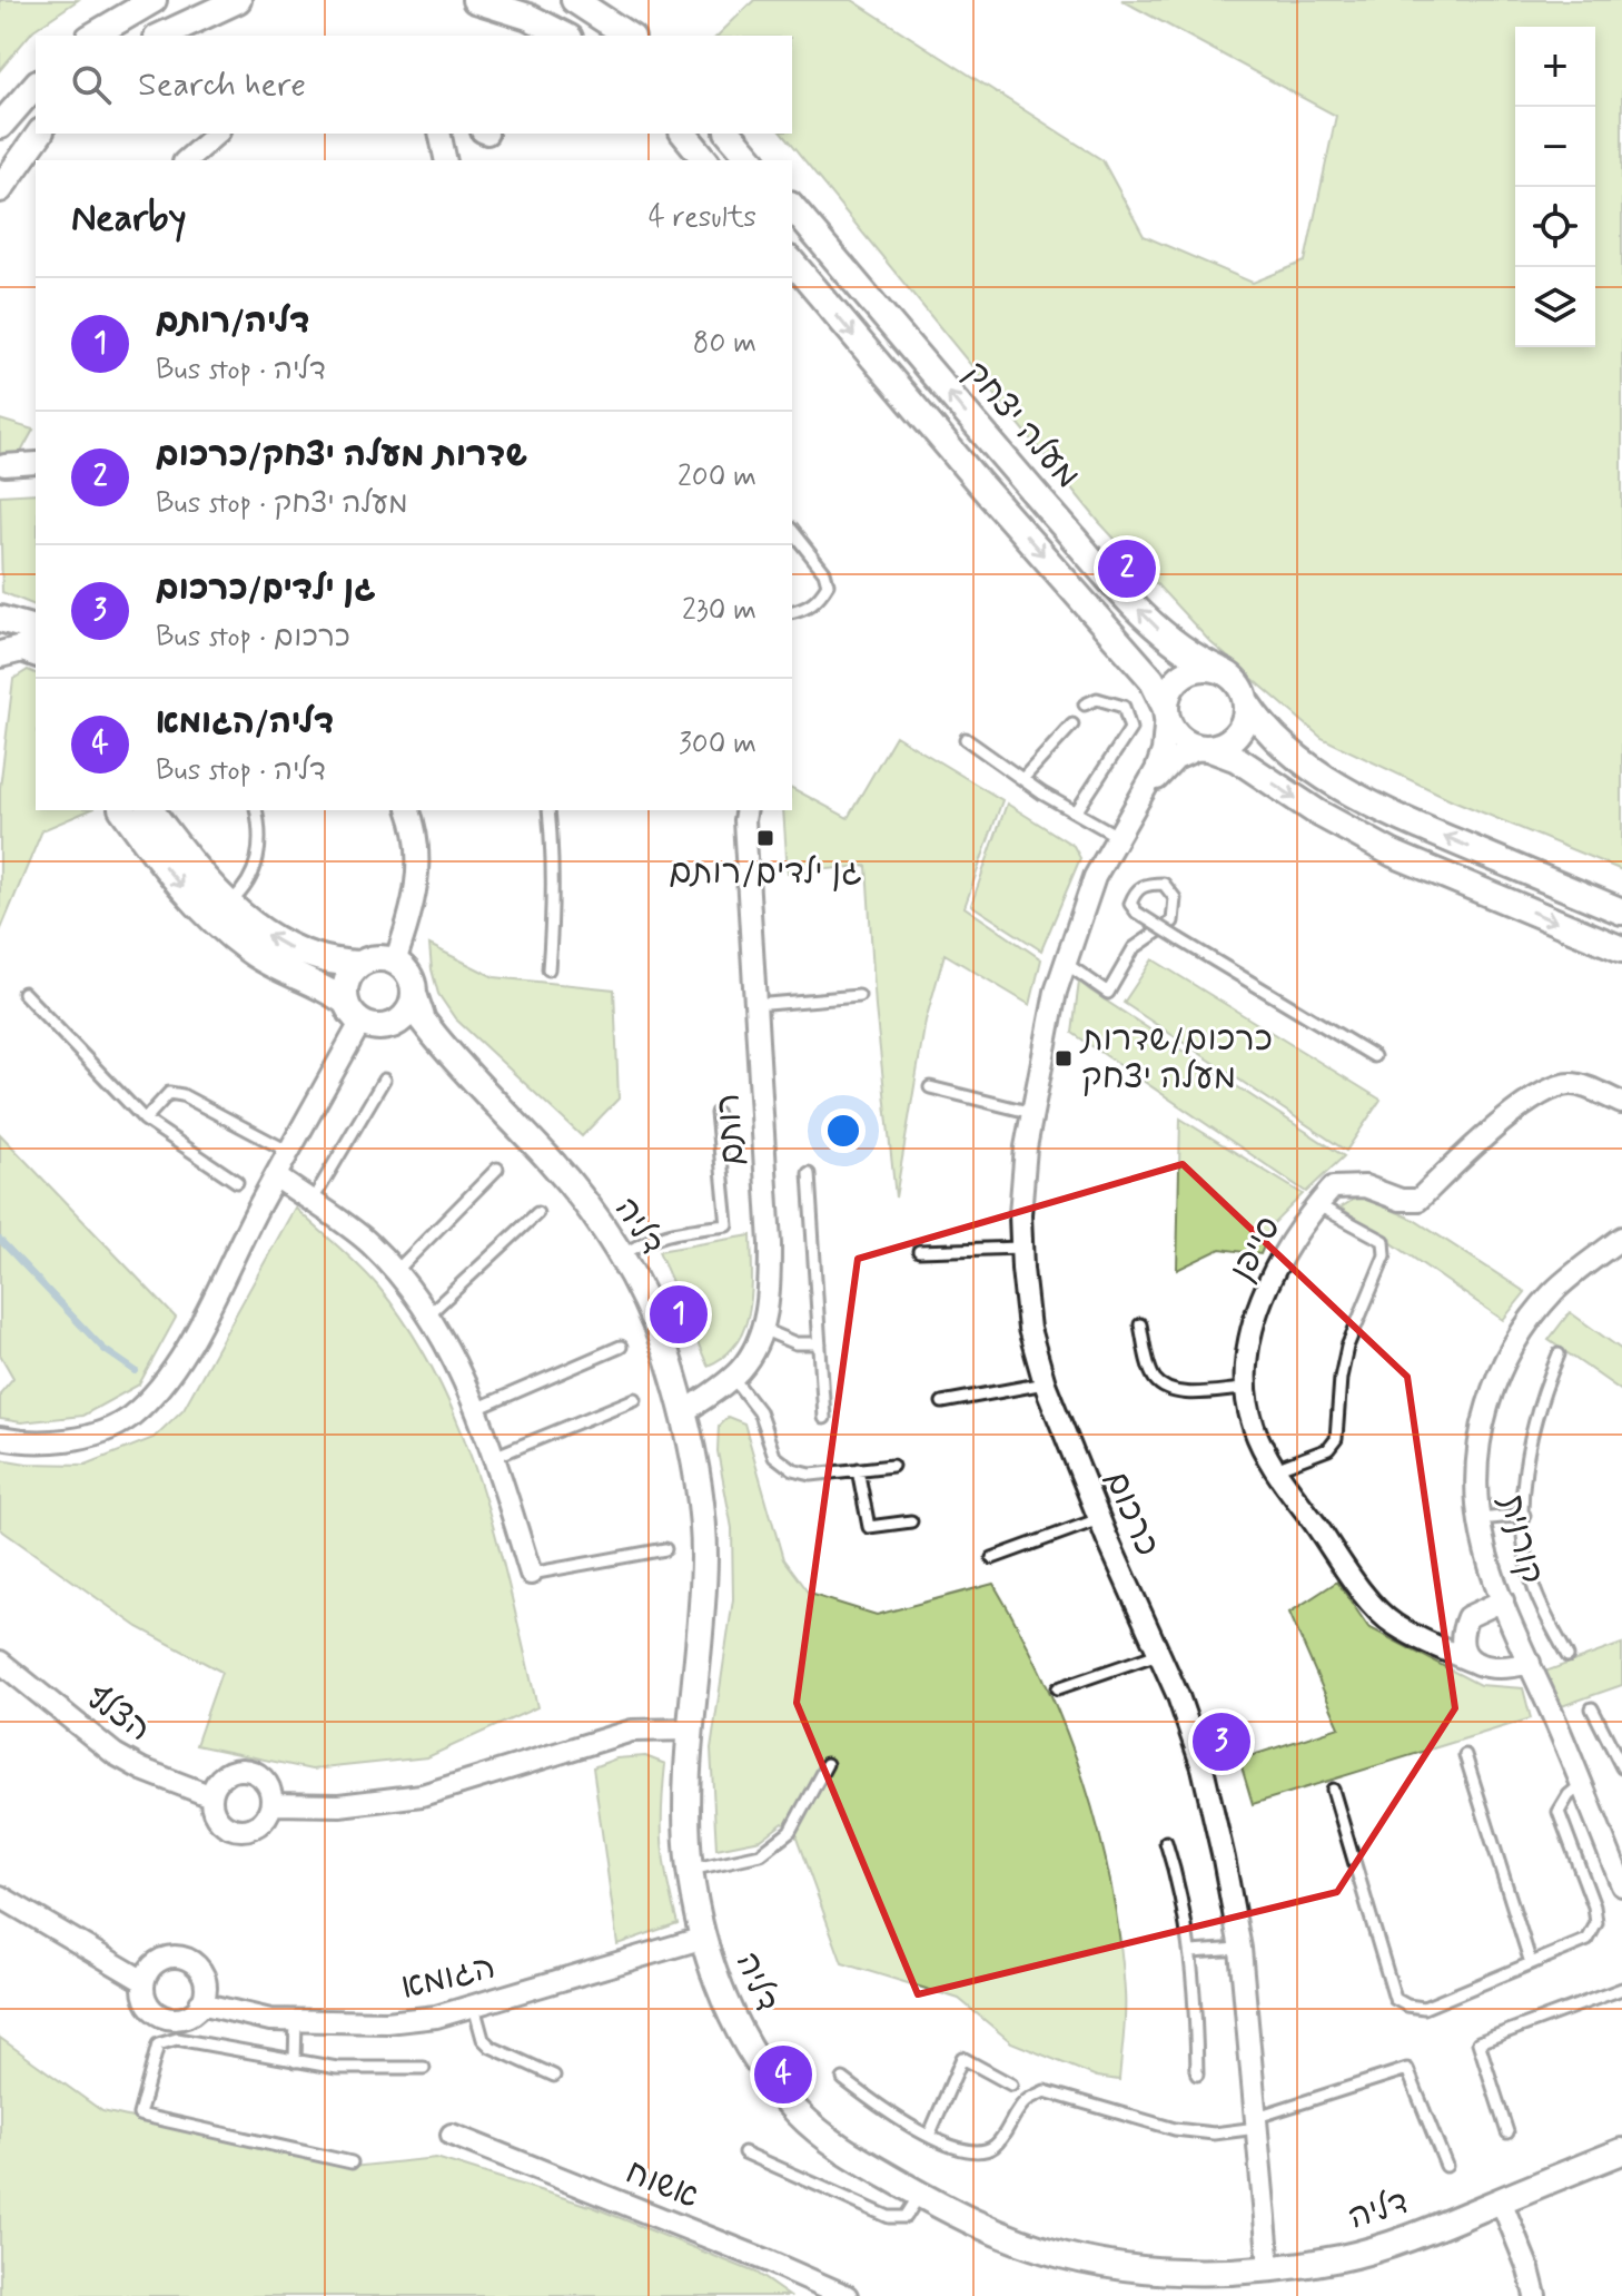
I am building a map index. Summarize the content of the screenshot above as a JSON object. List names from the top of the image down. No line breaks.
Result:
{"streets":{"street":["מעלה יצחק","רותם","דליה","סייפן","כרכום","קורנית","הצלף","הגומא","אשוח"]},"crossings":[["מעלה יצחק","כרכום"],["רותם","דליה"],["דליה","כרכום"],["דליה","הגומא"],["סייפן","קורנית"]],"places":{"transit":["גן ילדים/רותם","כרכום/שדרות מעלה יצחק"]},"page":{"map_buttons":["+","−"],"search":"Search here","heading":["Nearby","4 results"],"list":[{"mark":"1","name":"דליה/רותם","note":"Bus stop · דליה","value":"80 m"},{"mark":"2","name":"שדרות מעלה יצחק/כרכום","note":"Bus stop · מעלה יצחק","value":"200 m"},{"mark":"3","name":"גן ילדים/כרכום","note":"Bus stop · כרכום","value":"230 m"},{"mark":"4","name":"דליה/הגומא","note":"Bus stop · דליה","value":"300 m"}],"pins":["2","1","3","4"]}}
